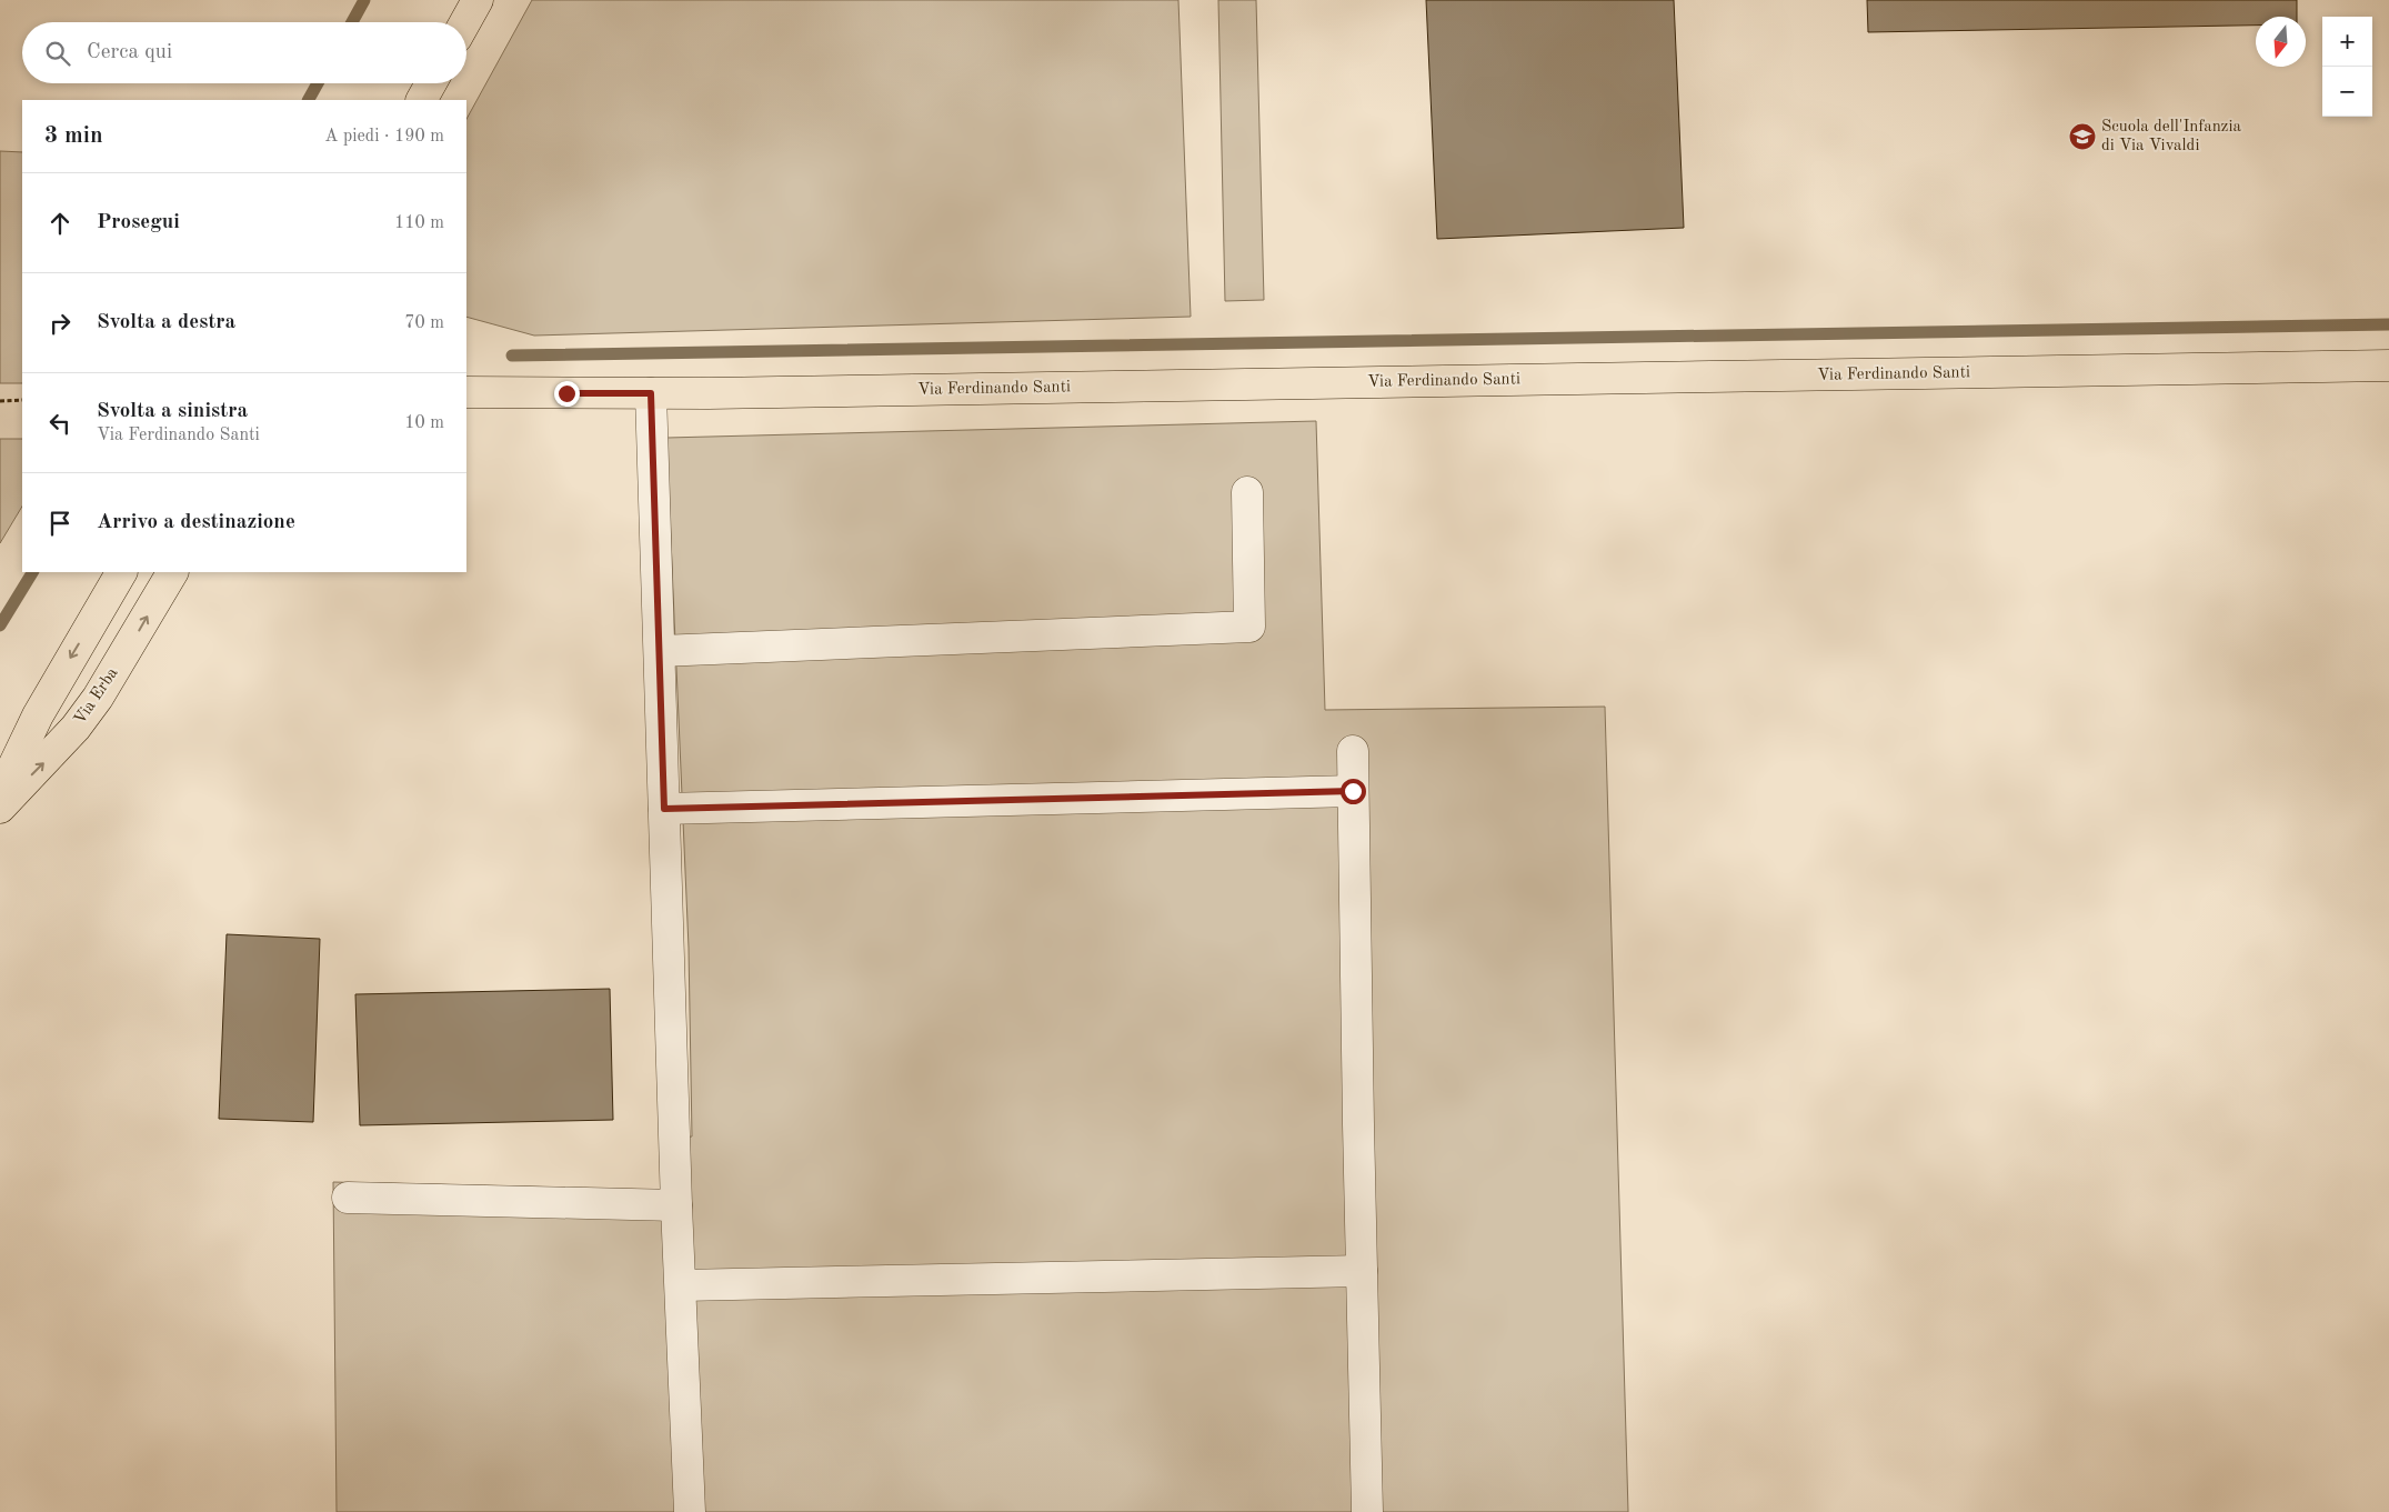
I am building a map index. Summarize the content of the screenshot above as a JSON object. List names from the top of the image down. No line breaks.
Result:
{"streets":{"main road":["Via Ferdinando Santi","Via Erba"]},"places":{"school or university":["Scuola dell'Infanzia di Via Vivaldi"]},"north":"bottom","page":{"map_buttons":["+","−"],"search":"Cerca qui","heading":["3 min","A piedi · 190 m"],"list":[["Prosegui","110 m"],["Svolta a destra","70 m"],["Svolta a sinistra","Via Ferdinando Santi","10 m"],"Arrivo a destinazione"]}}
